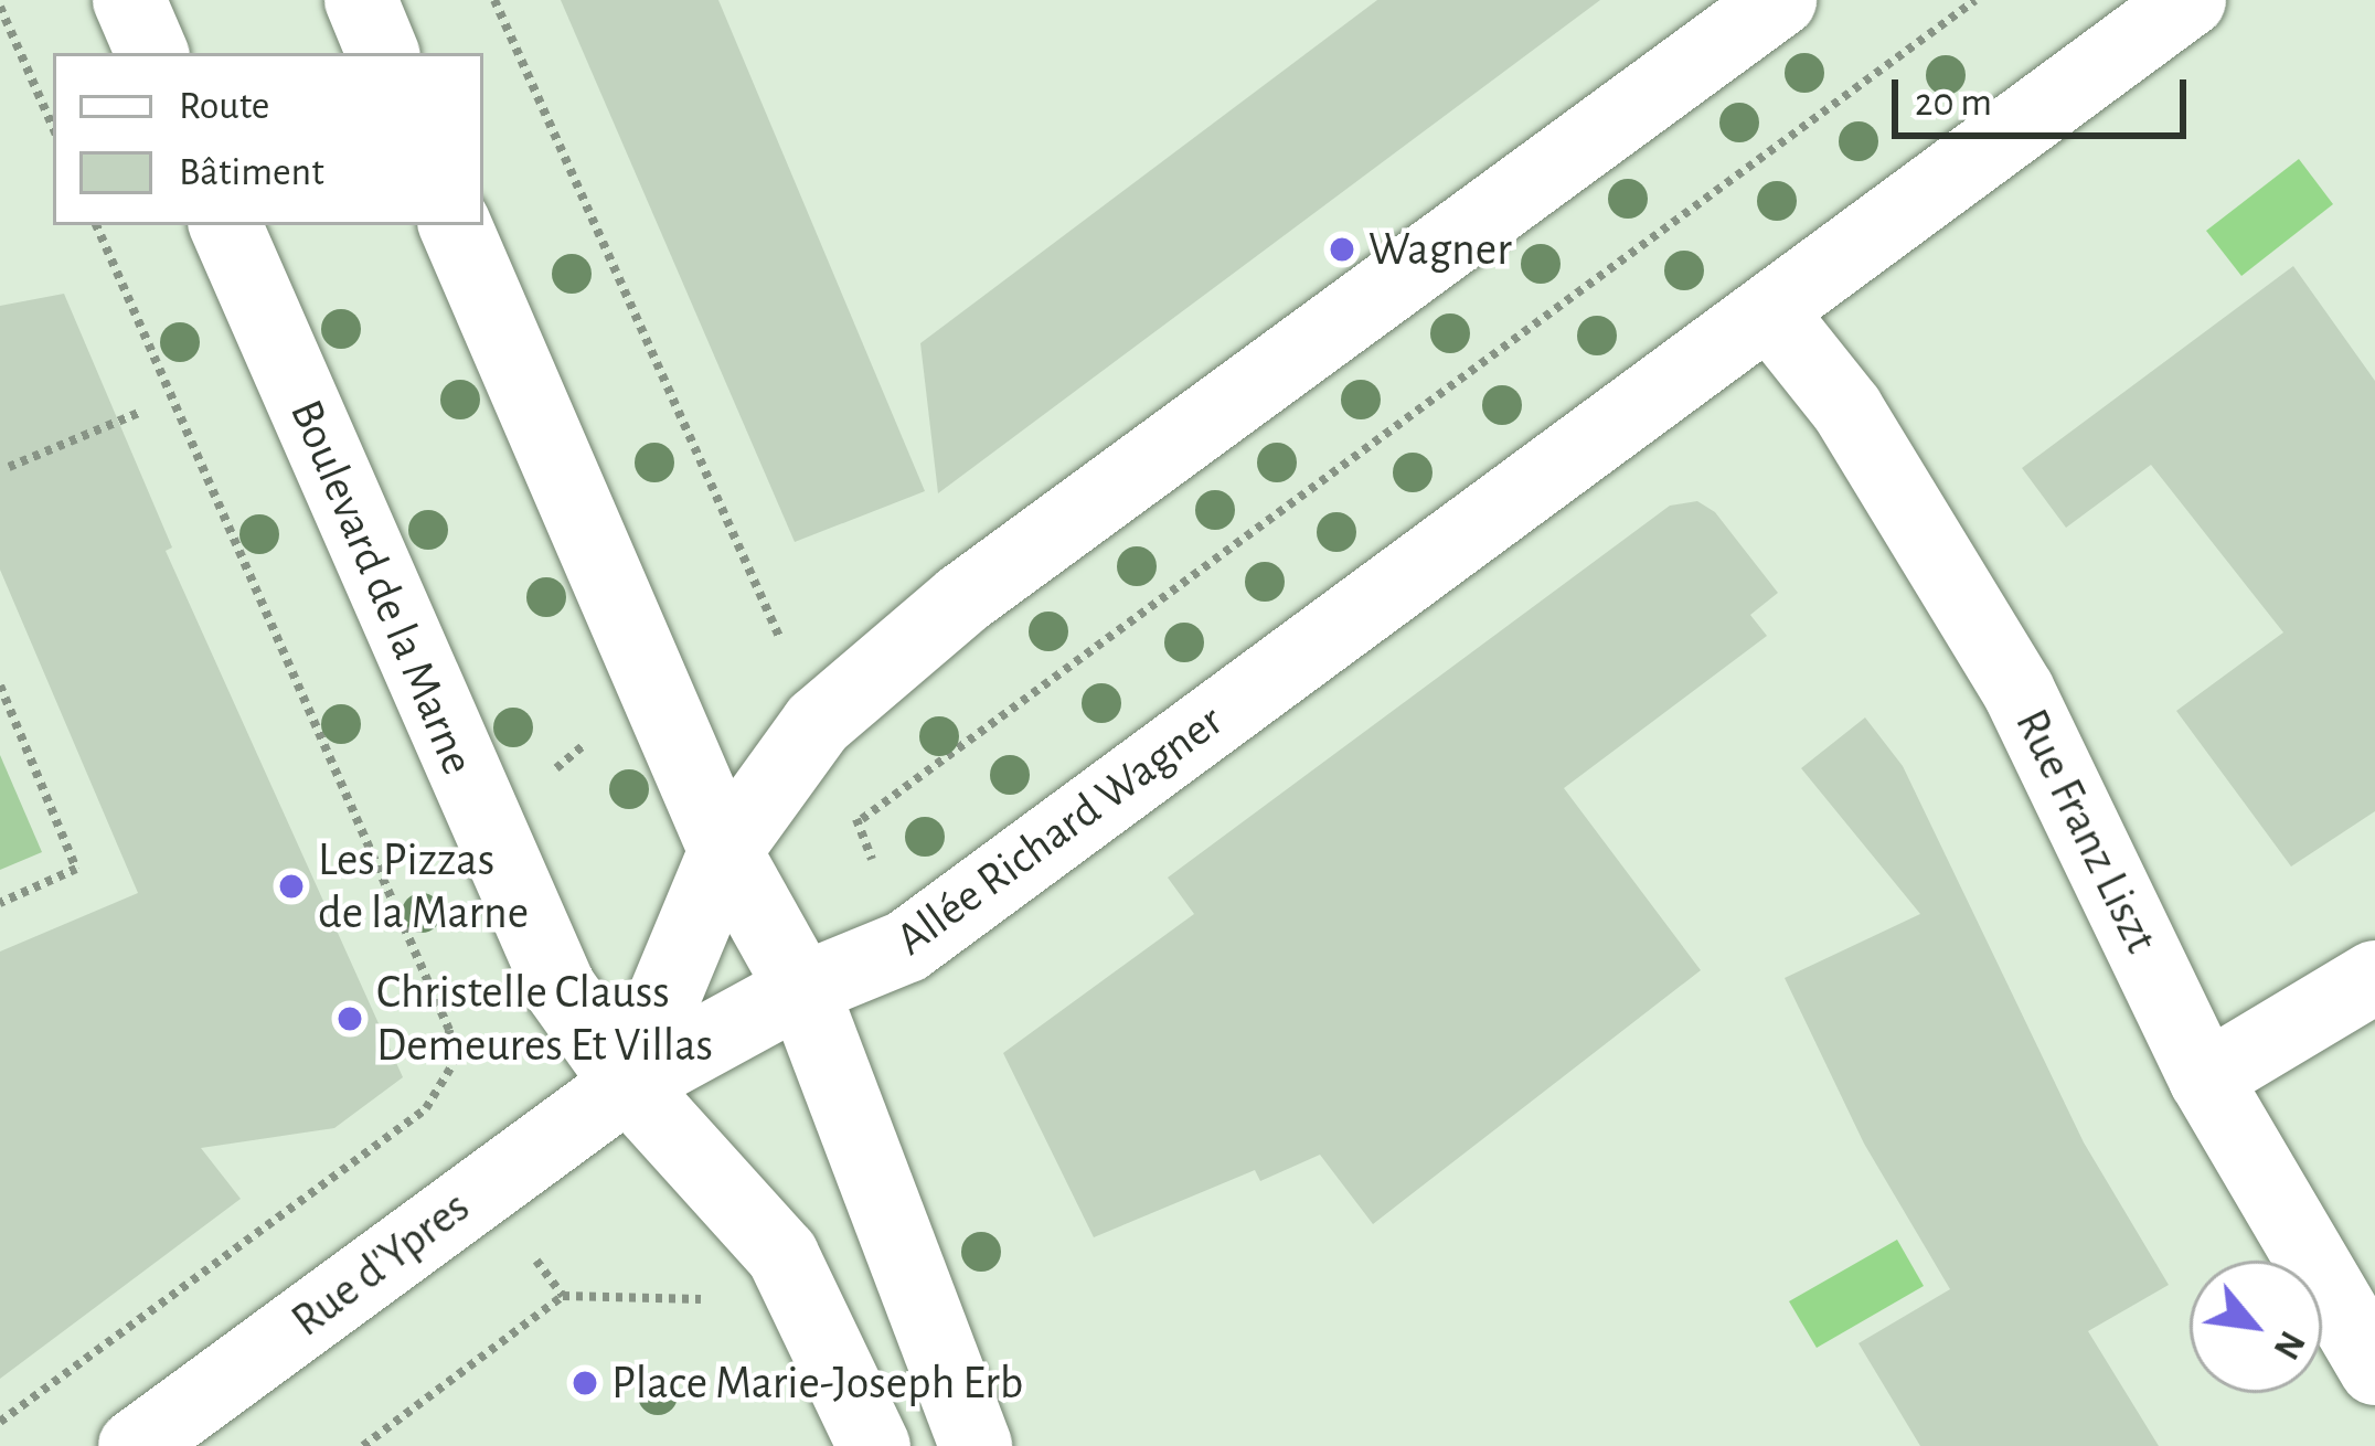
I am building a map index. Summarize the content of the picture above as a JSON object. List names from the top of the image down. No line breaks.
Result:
{"streets":{"street":["Boulevard de la Marne","Allée Richard Wagner","Rue Franz Liszt","Rue d'Ypres"]},"crossings":[["Boulevard de la Marne","Allée Richard Wagner"],["Boulevard de la Marne","Rue d'Ypres"],["Allée Richard Wagner","Rue Franz Liszt"],["Allée Richard Wagner","Rue d'Ypres"]],"places":["Wagner","Les Pizzas de la Marne","Christelle Clauss Demeures Et Villas","Place Marie-Joseph Erb"],"legend":["Route","Bâtiment"],"scale_bar":"20 m","north":"bottom right"}
